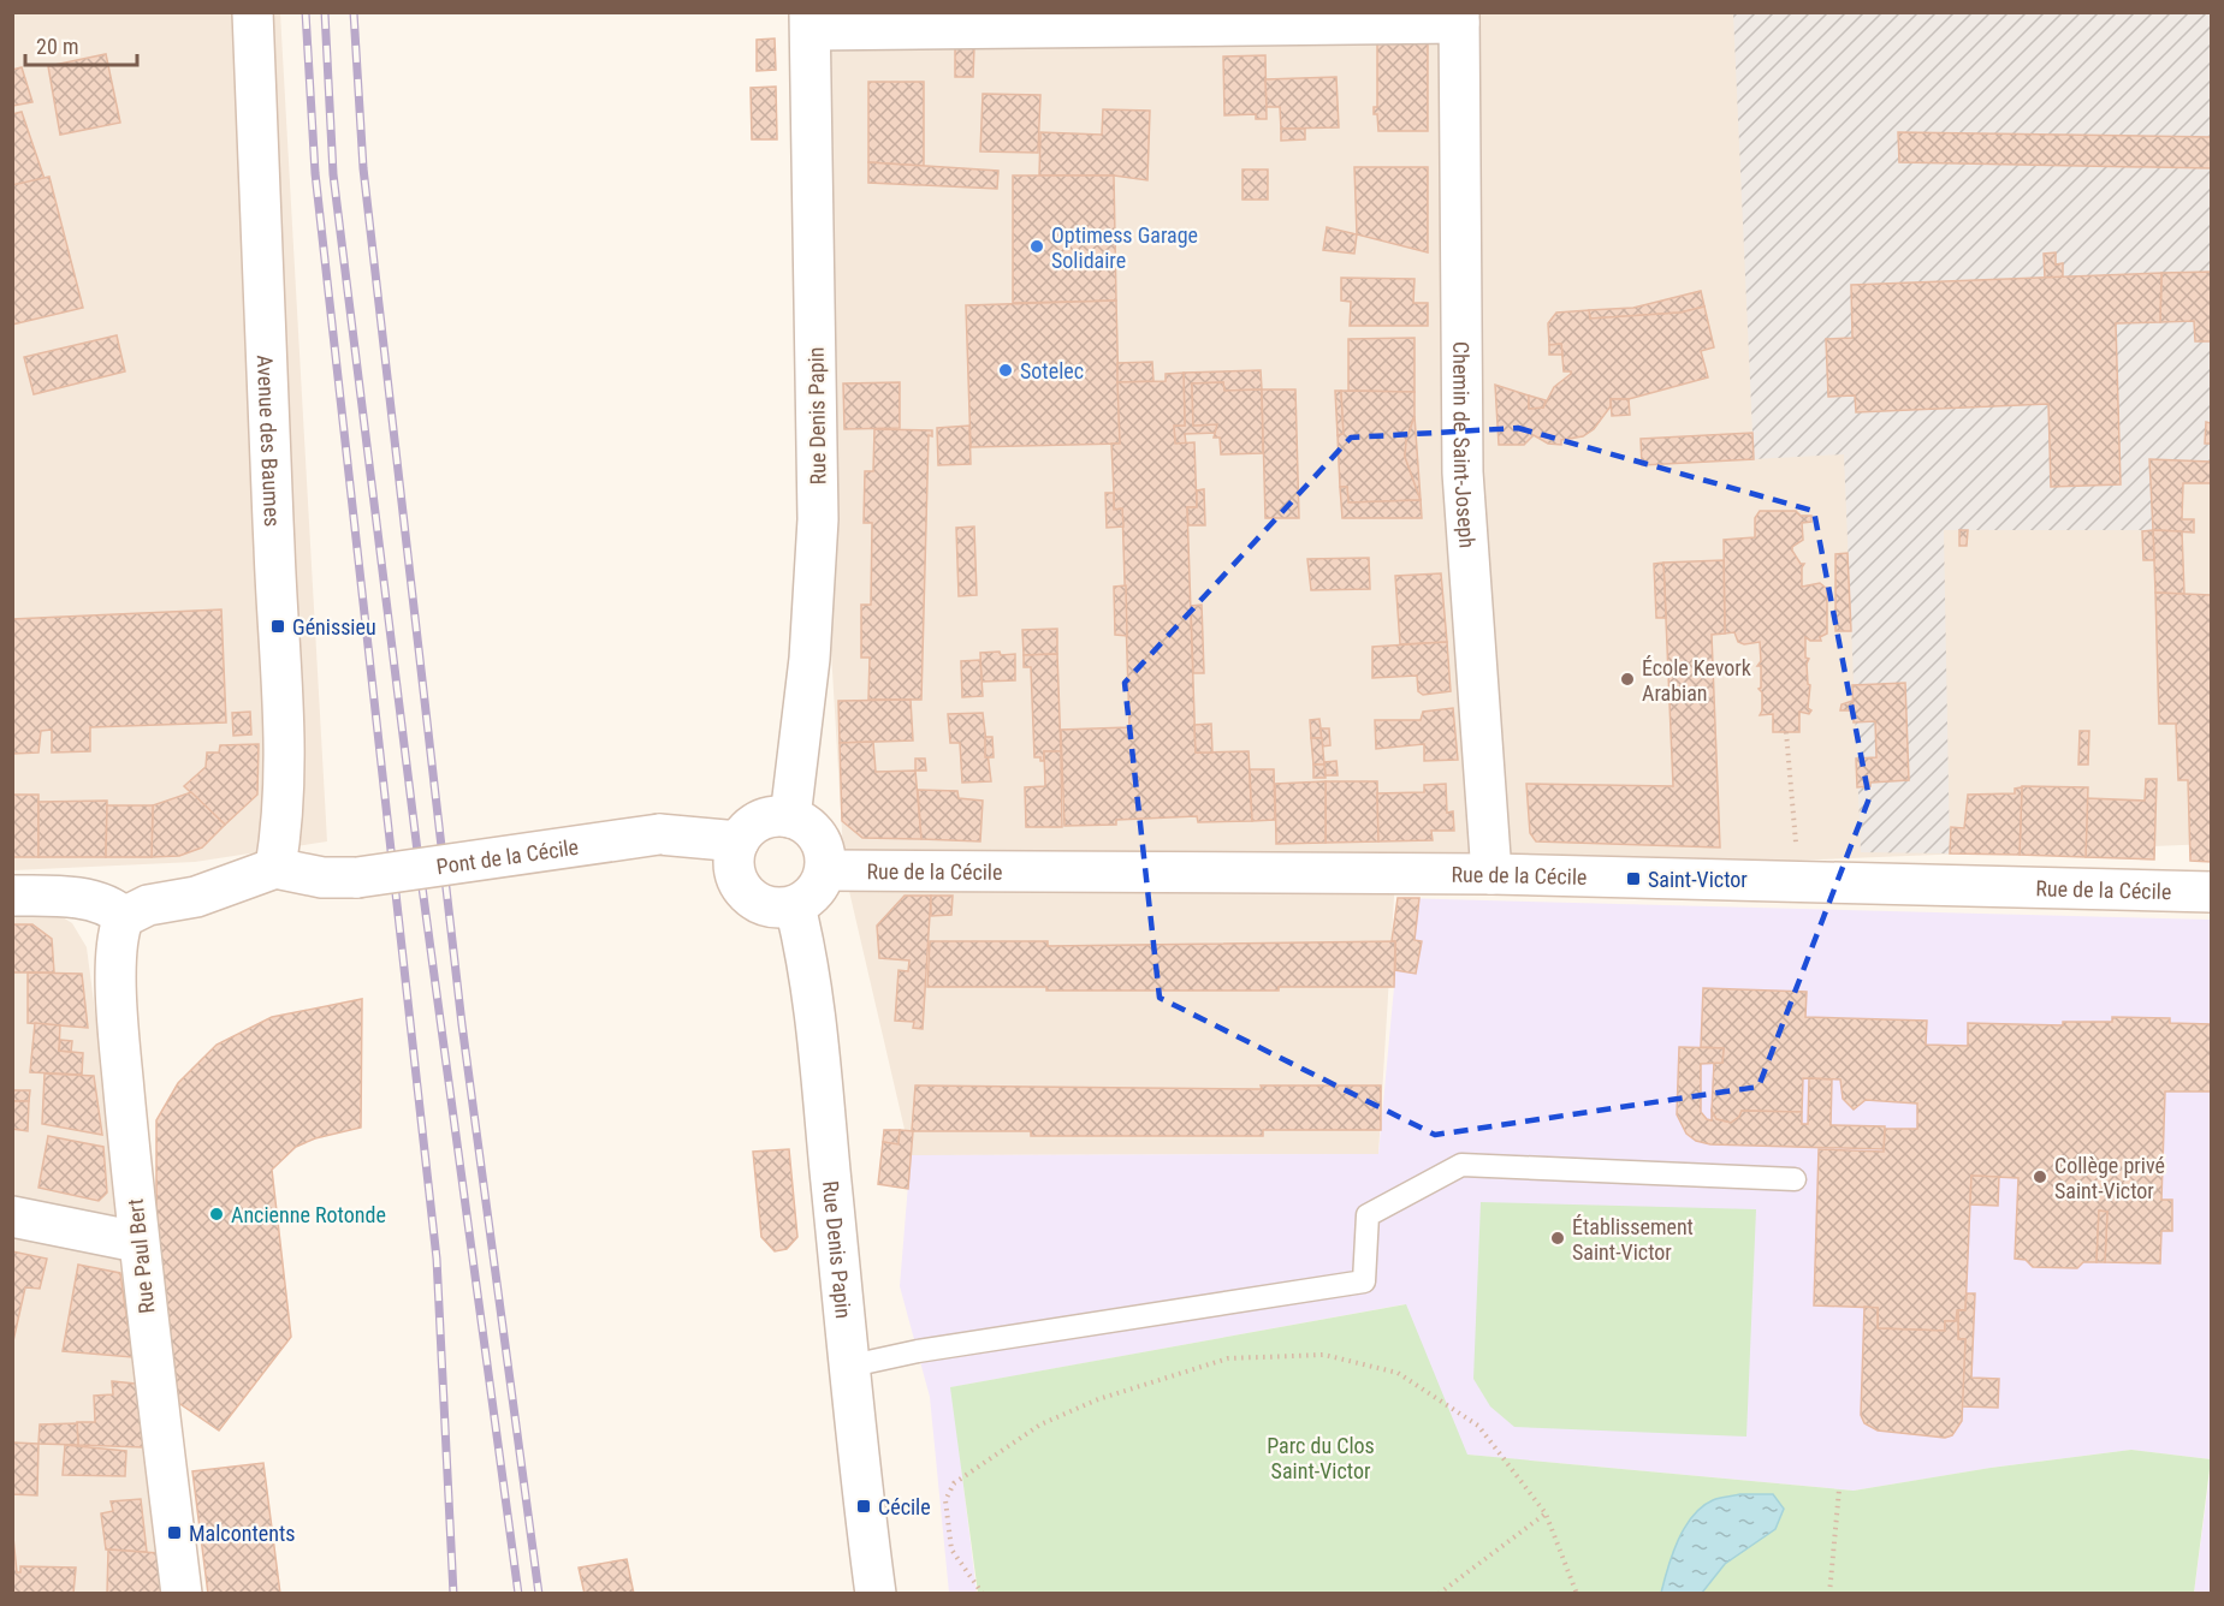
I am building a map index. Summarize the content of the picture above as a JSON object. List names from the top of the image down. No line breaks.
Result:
{"streets":{"street":["Rue Denis Papin","Avenue des Baumes","Chemin de Saint-Joseph","Pont de la Cécile","Rue de la Cécile","Rue Paul Bert"]},"crossings":[["Rue Denis Papin","Pont de la Cécile"],["Rue Denis Papin","Rue de la Cécile"],["Avenue des Baumes","Pont de la Cécile"],["Chemin de Saint-Joseph","Rue de la Cécile"],["Pont de la Cécile","Rue de la Cécile"]],"parks":["Parc du Clos Saint-Victor"],"places":{"other":["Optimess Garage Solidaire","Sotelec","École Kevork Arabian","Collège privé Saint-Victor","Ancienne Rotonde","Établissement Saint-Victor"],"transit":["Génissieu","Saint-Victor","Cécile","Malcontents"]},"scale_bar":"20 m"}
